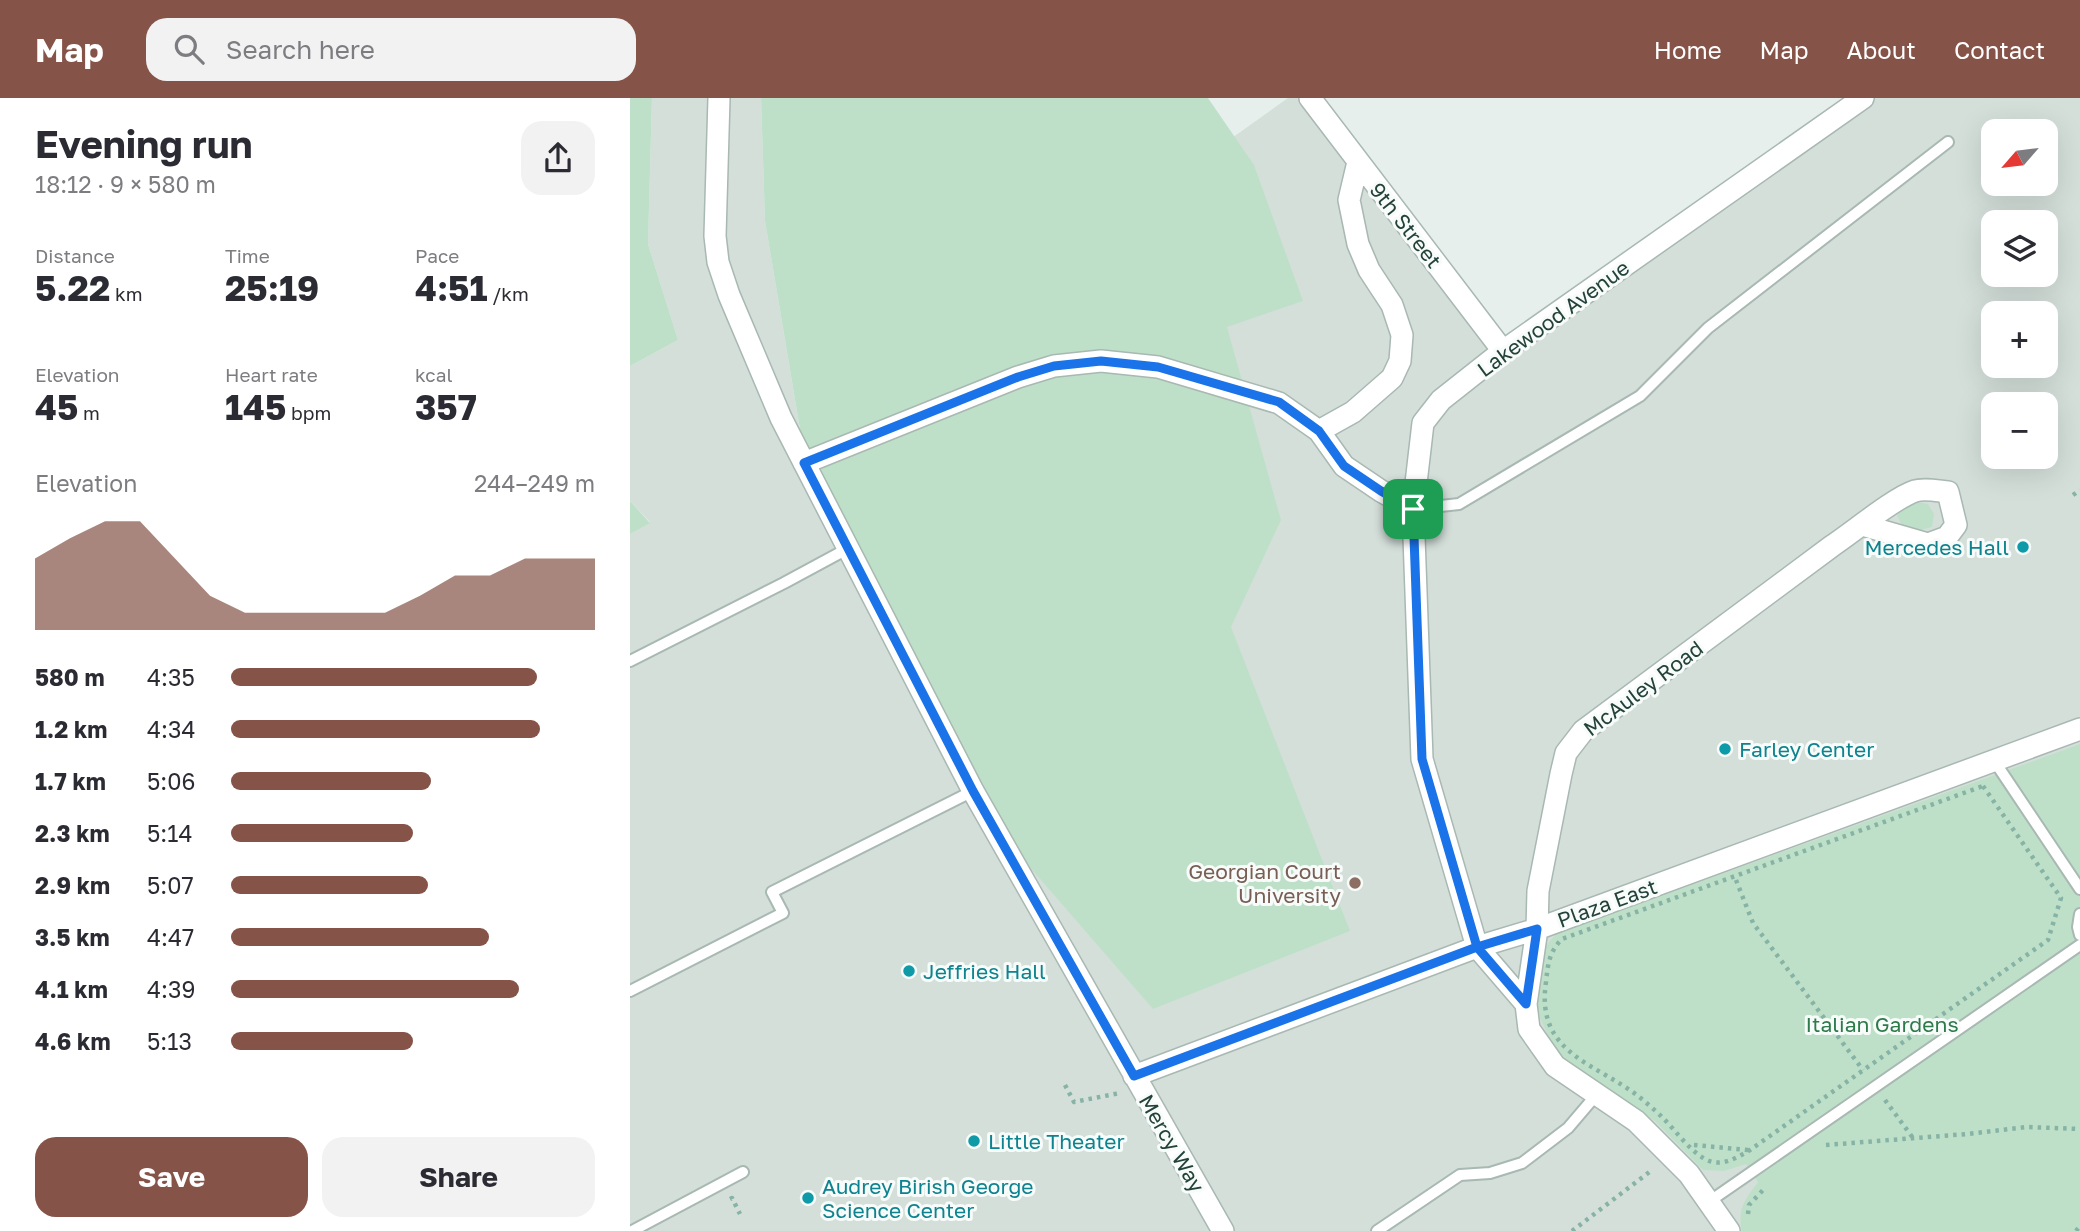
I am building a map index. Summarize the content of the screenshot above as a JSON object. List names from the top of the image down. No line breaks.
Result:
{"streets":{"street":["9th Street","Lakewood Avenue","McAuley Road","Plaza East","Mercy Way"]},"crossings":[["9th Street","Lakewood Avenue"],["Lakewood Avenue","Plaza East"],["McAuley Road","Plaza East"],["Plaza East","Mercy Way"]],"parks":["Italian Gardens"],"places":["Mercedes Hall","Farley Center","Georgian Court University","Jeffries Hall","Little Theater","Audrey Birish George Science Center"],"north":"bottom left","page":{"header":"Map","search":"Search here","nav":["Home","Map","About","Contact"],"heading":["Evening run","18:12 · 9 × 580 m"],"map_buttons":["+","−"],"stats":[["Distance","5.22 km"],["Time","25:19"],["Pace","4:51 /km"],["Elevation","45 m"],["Heart rate","145 bpm"],["kcal","357"]],"chart":["Elevation","244–249 m"],"list":[{"name":"580 m","note":"4:35"},{"name":"1.2 km","note":"4:34"},{"name":"1.7 km","note":"5:06"},{"name":"2.3 km","note":"5:14"},{"name":"2.9 km","note":"5:07"},{"name":"3.5 km","note":"4:47"},{"name":"4.1 km","note":"4:39"},{"name":"4.6 km","note":"5:13"}],"buttons":["Save","Share"]}}
